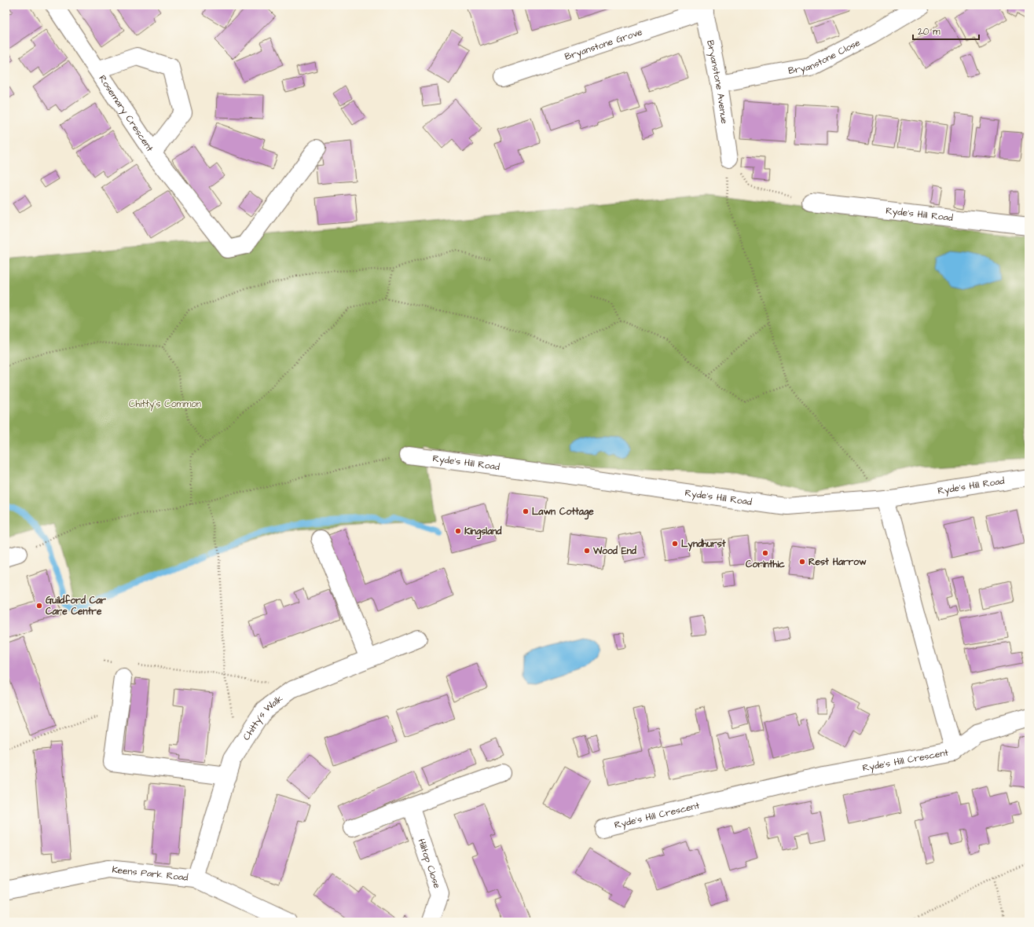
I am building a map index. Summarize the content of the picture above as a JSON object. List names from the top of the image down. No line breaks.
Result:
{"streets":{"street":["Bryanstone Grove","Bryanstone Close","Bryanstone Avenue","Rosemary Crescent","Ryde's Hill Road","Chitty's Walk","Ryde's Hill Crescent","Hilltop Close","Keens Park Road"]},"crossings":[["Bryanstone Grove","Bryanstone Avenue"],["Bryanstone Close","Bryanstone Avenue"],["Ryde's Hill Road","Ryde's Hill Crescent"],["Chitty's Walk","Keens Park Road"]],"parks":["Chitty's Common"],"places":["Lawn Cottage","Kingsland","Lyndhurst","Wood End","Corinthic","Rest Harrow","Guildford Car Care Centre"],"scale_bar":"20 m"}
